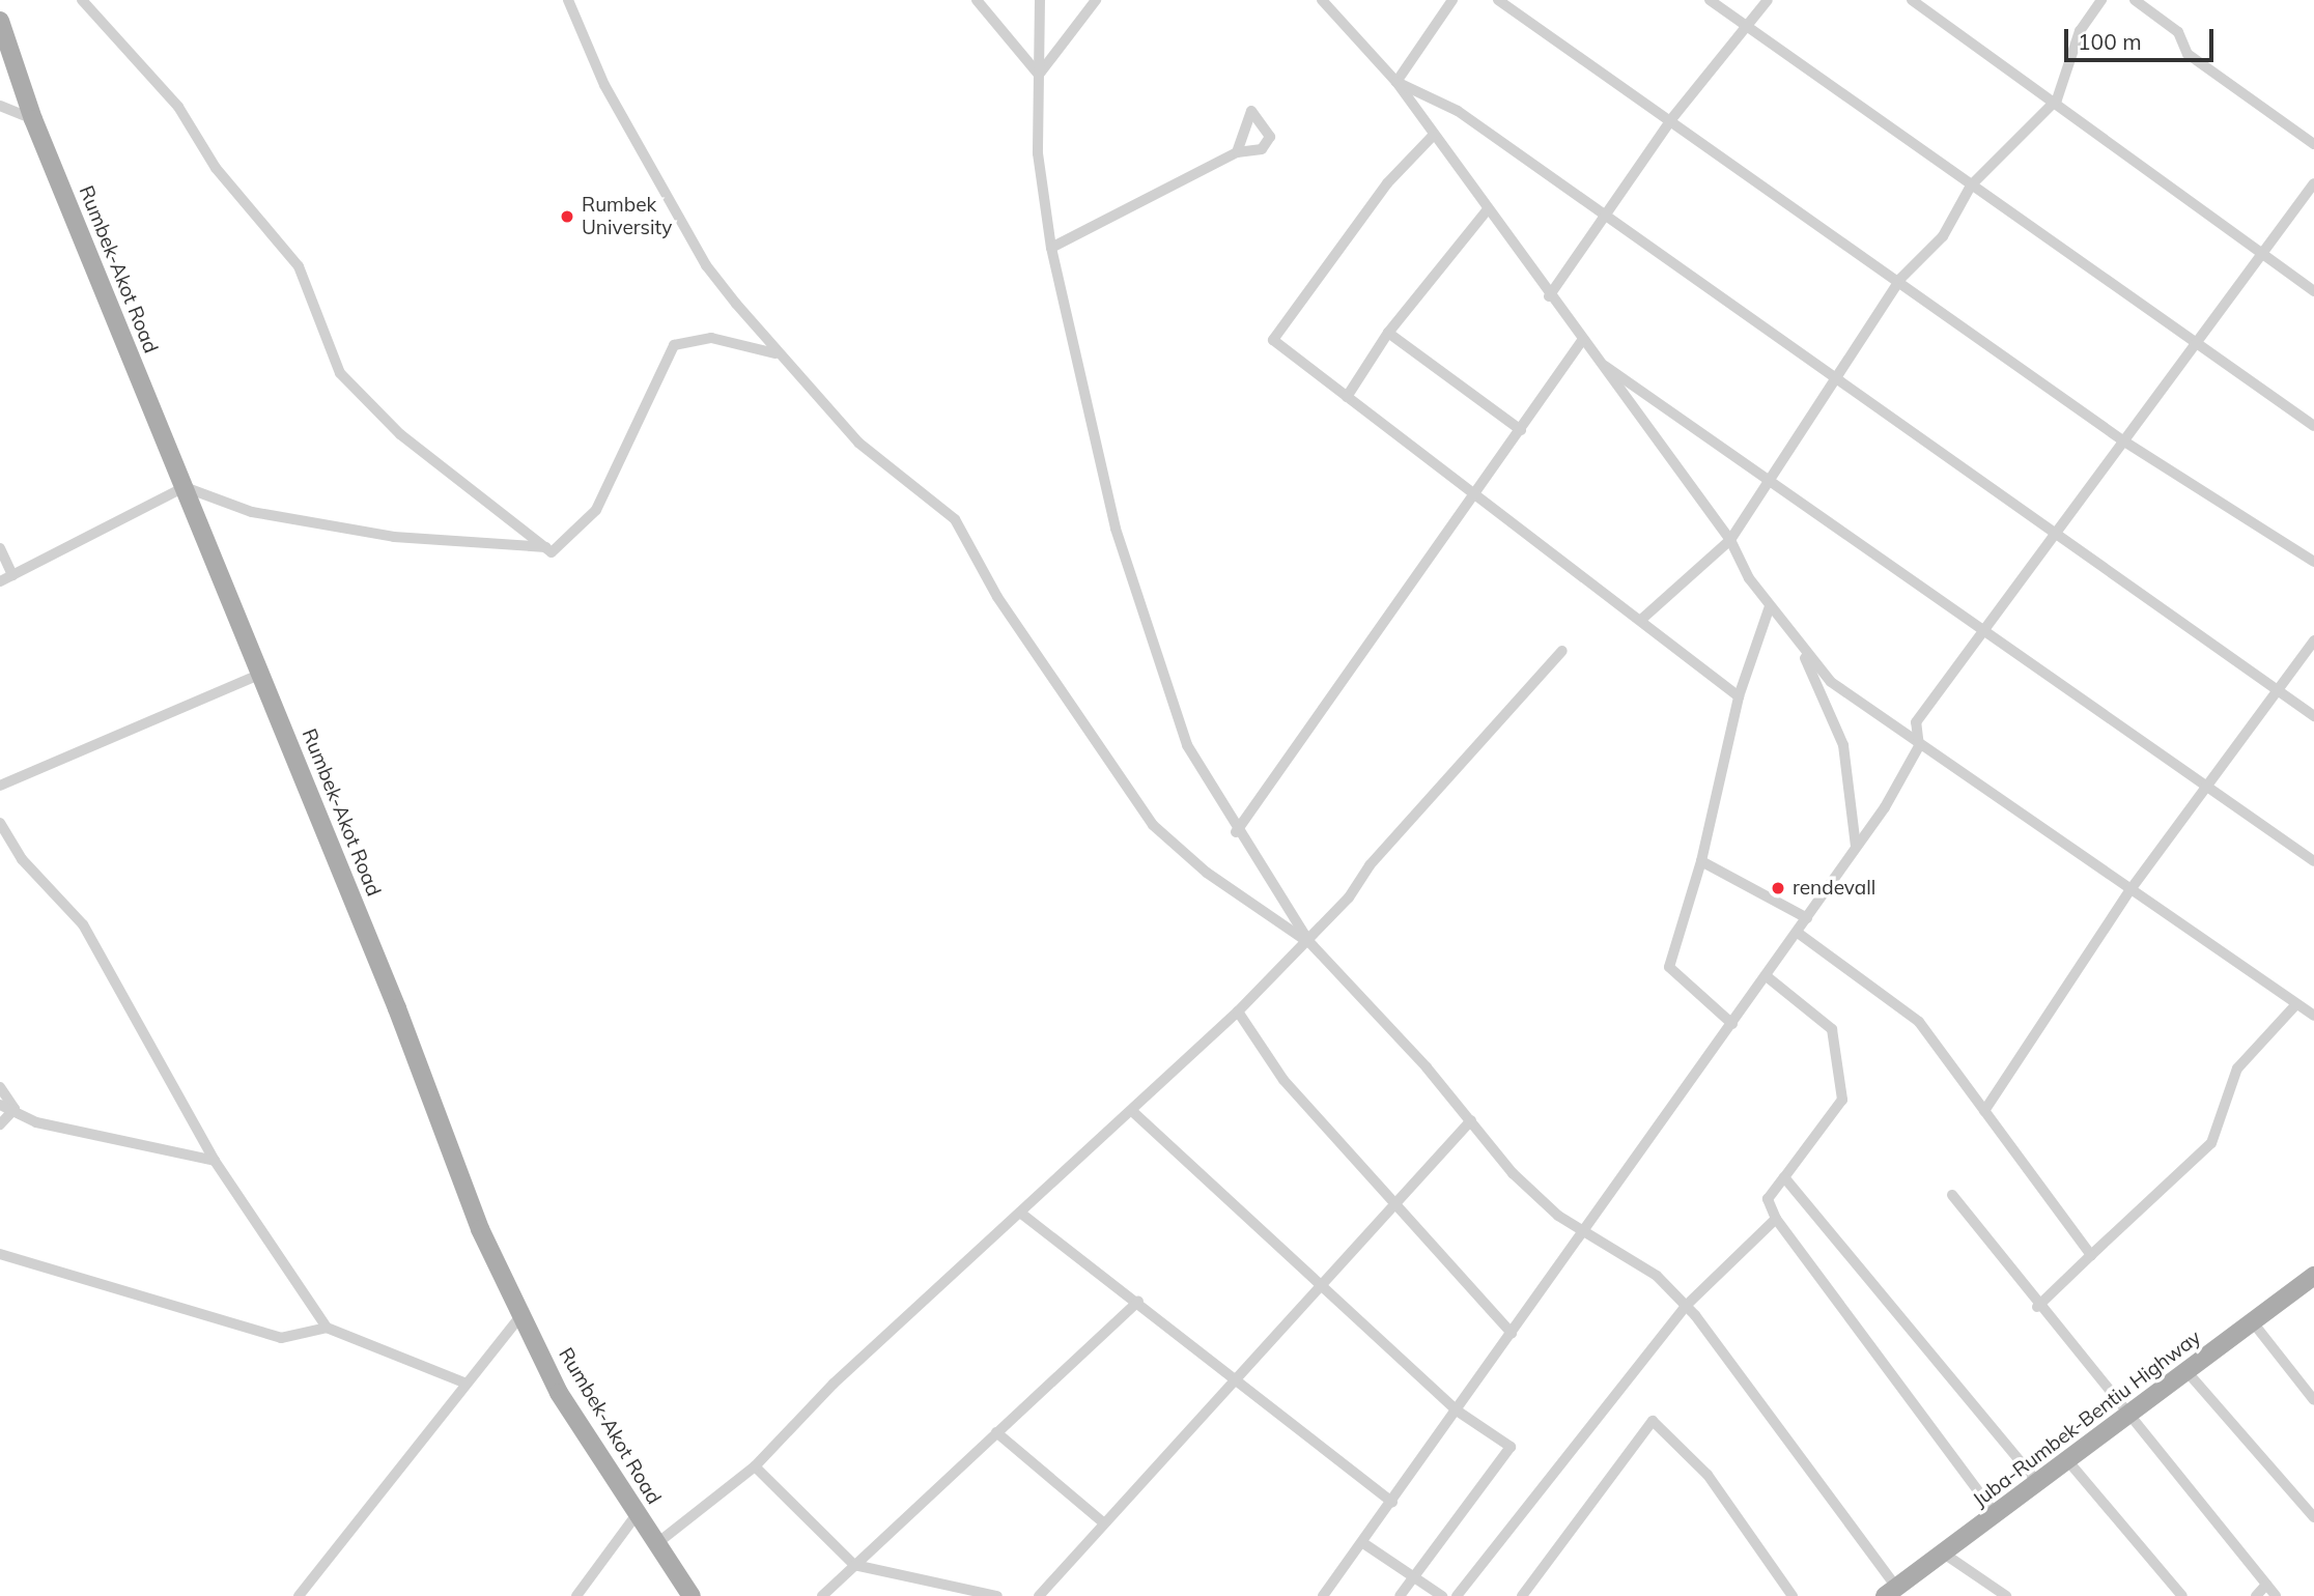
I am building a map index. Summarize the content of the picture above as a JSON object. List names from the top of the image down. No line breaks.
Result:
{"streets":{"main road":["Rumbek-Akot Road","Juba-Rumbek-Bentiu Highway"]},"places":["Rumbek University","rendevall"],"scale_bar":"100 m"}
